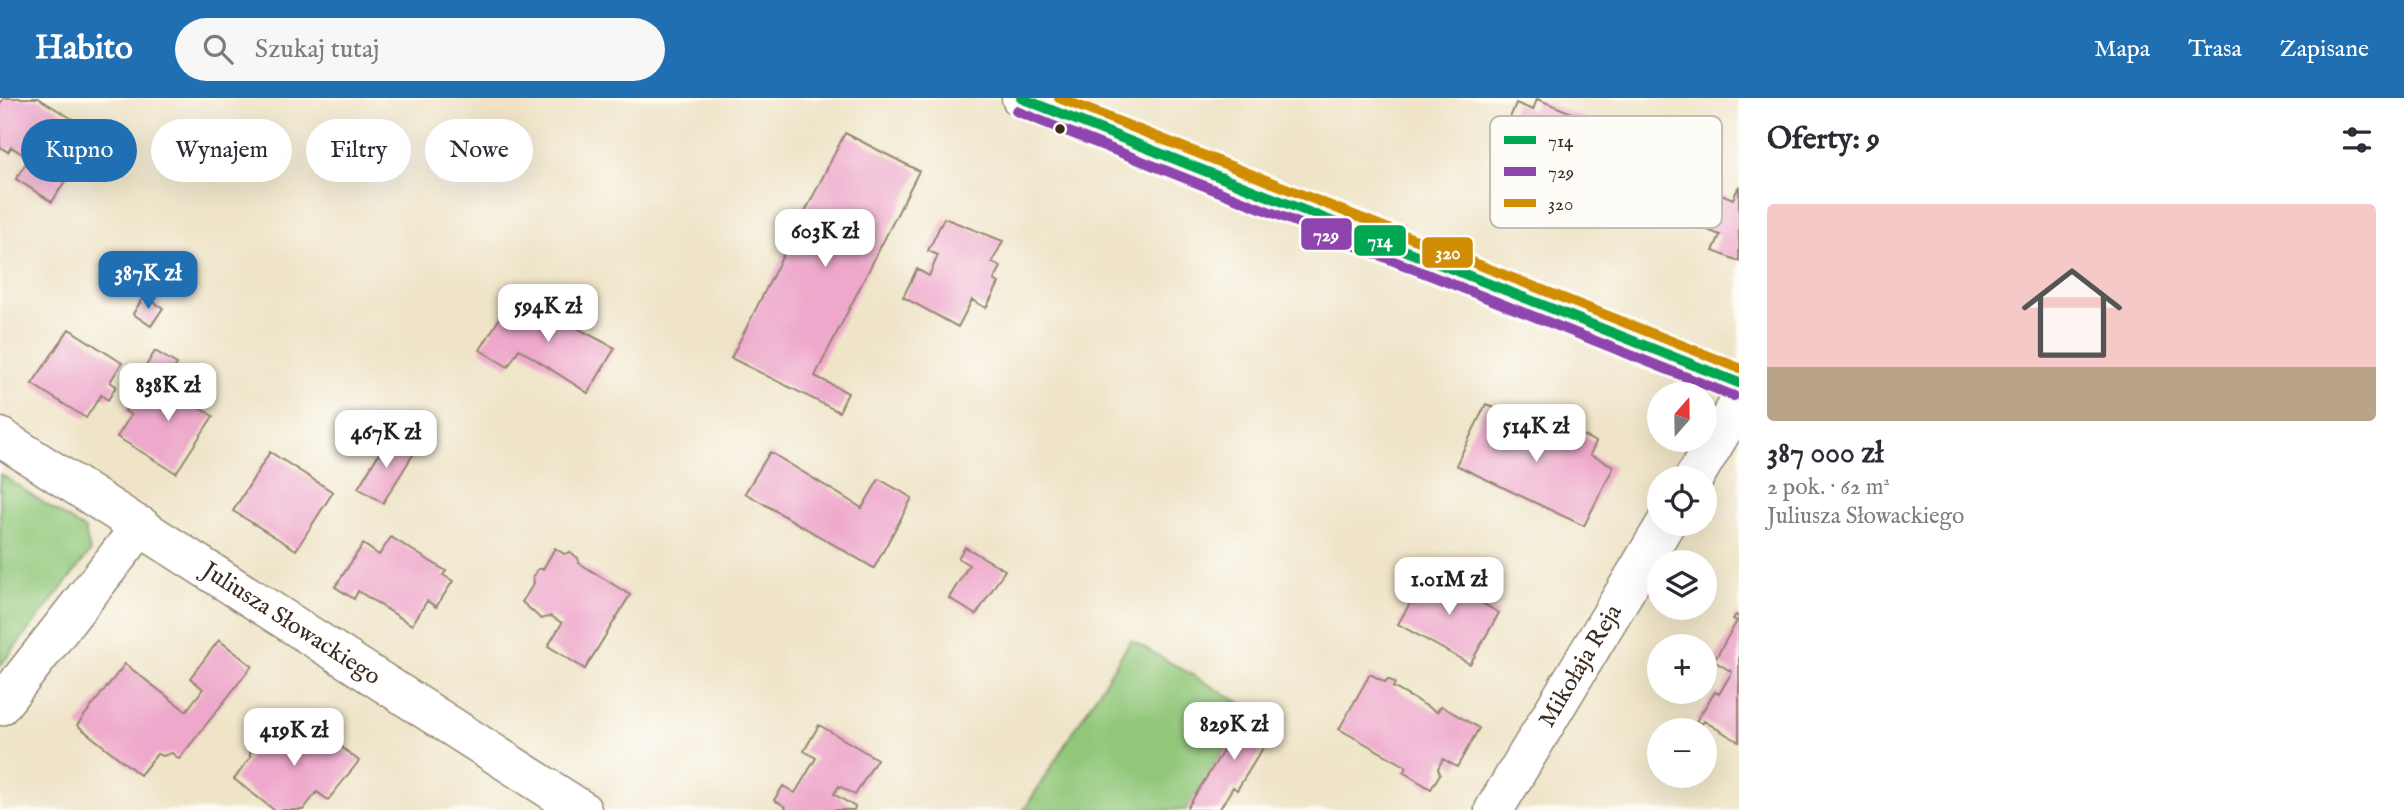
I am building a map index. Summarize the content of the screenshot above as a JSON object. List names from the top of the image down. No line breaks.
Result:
{"streets":{"street":["Juliusza Słowackiego","Mikołaja Reja"]},"lines":["transit line 714","transit line 320","transit line 729"],"legend":["714","729","320"],"north":"top","page":{"header":"Habito","search":"Szukaj tutaj","nav":["Mapa","Trasa","Zapisane"],"heading":"Oferty: 9","chip":["Kupno","Wynajem","Filtry","Nowe"],"list":[{"name":"387 000 zł","note":"2 pok. · 62 m² · Juliusza Słowackiego"}],"price":["603K zł","387K zł","594K zł","838K zł","514K zł","467K zł","1.01M zł","829K zł","419K zł"],"map_buttons":["+","−"]}}
